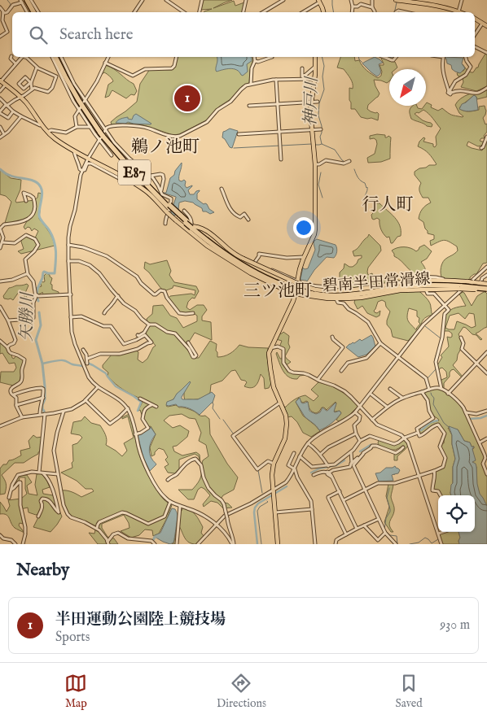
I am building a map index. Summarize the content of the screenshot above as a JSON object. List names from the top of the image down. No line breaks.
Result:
{"streets":{"highway":["E87"],"main road":["碧南半田常滑線"]},"crossings":[["E87","碧南半田常滑線"]],"districts":["鵜ノ池町","行人町","三ツ池町"],"water":["神戸川","矢勝川"],"north":"bottom left","page":{"search":"Search here","pins":"1","heading":"Nearby","list":[{"mark":"1","name":"半田運動公園陸上競技場","note":"Sports","value":"930 m"}],"nav":["Map","Directions","Saved"]}}
